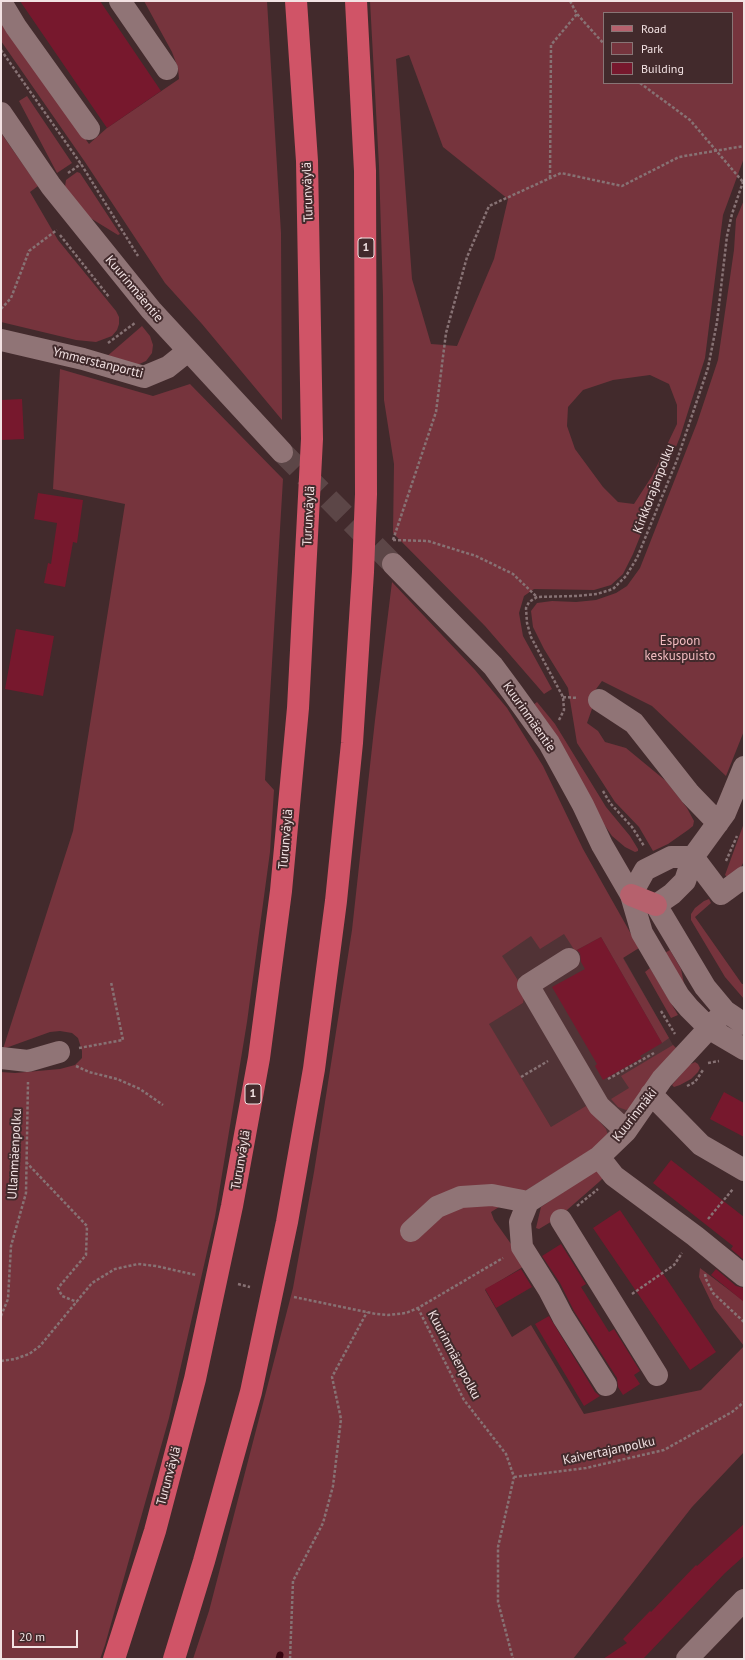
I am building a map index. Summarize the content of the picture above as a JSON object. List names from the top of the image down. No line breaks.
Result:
{"streets":{"highway":["Turunväylä","1"],"street":["Kuurinmäentie","Ymmerstanportti","Kuurinmäki"],"path":["Kirkkorajanpolku","Ullanmäenpolku","Kuurinmäenpolku","Kaivertajanpolku"]},"crossings":[["Kuurinmäentie","Ymmerstanportti"],["Kuurinmäentie","Kuurinmäki"],["Kuurinmäenpolku","Kaivertajanpolku"]],"parks":["Espoon keskuspuisto"],"legend":["Road","Park","Building"],"scale_bar":"20 m"}
